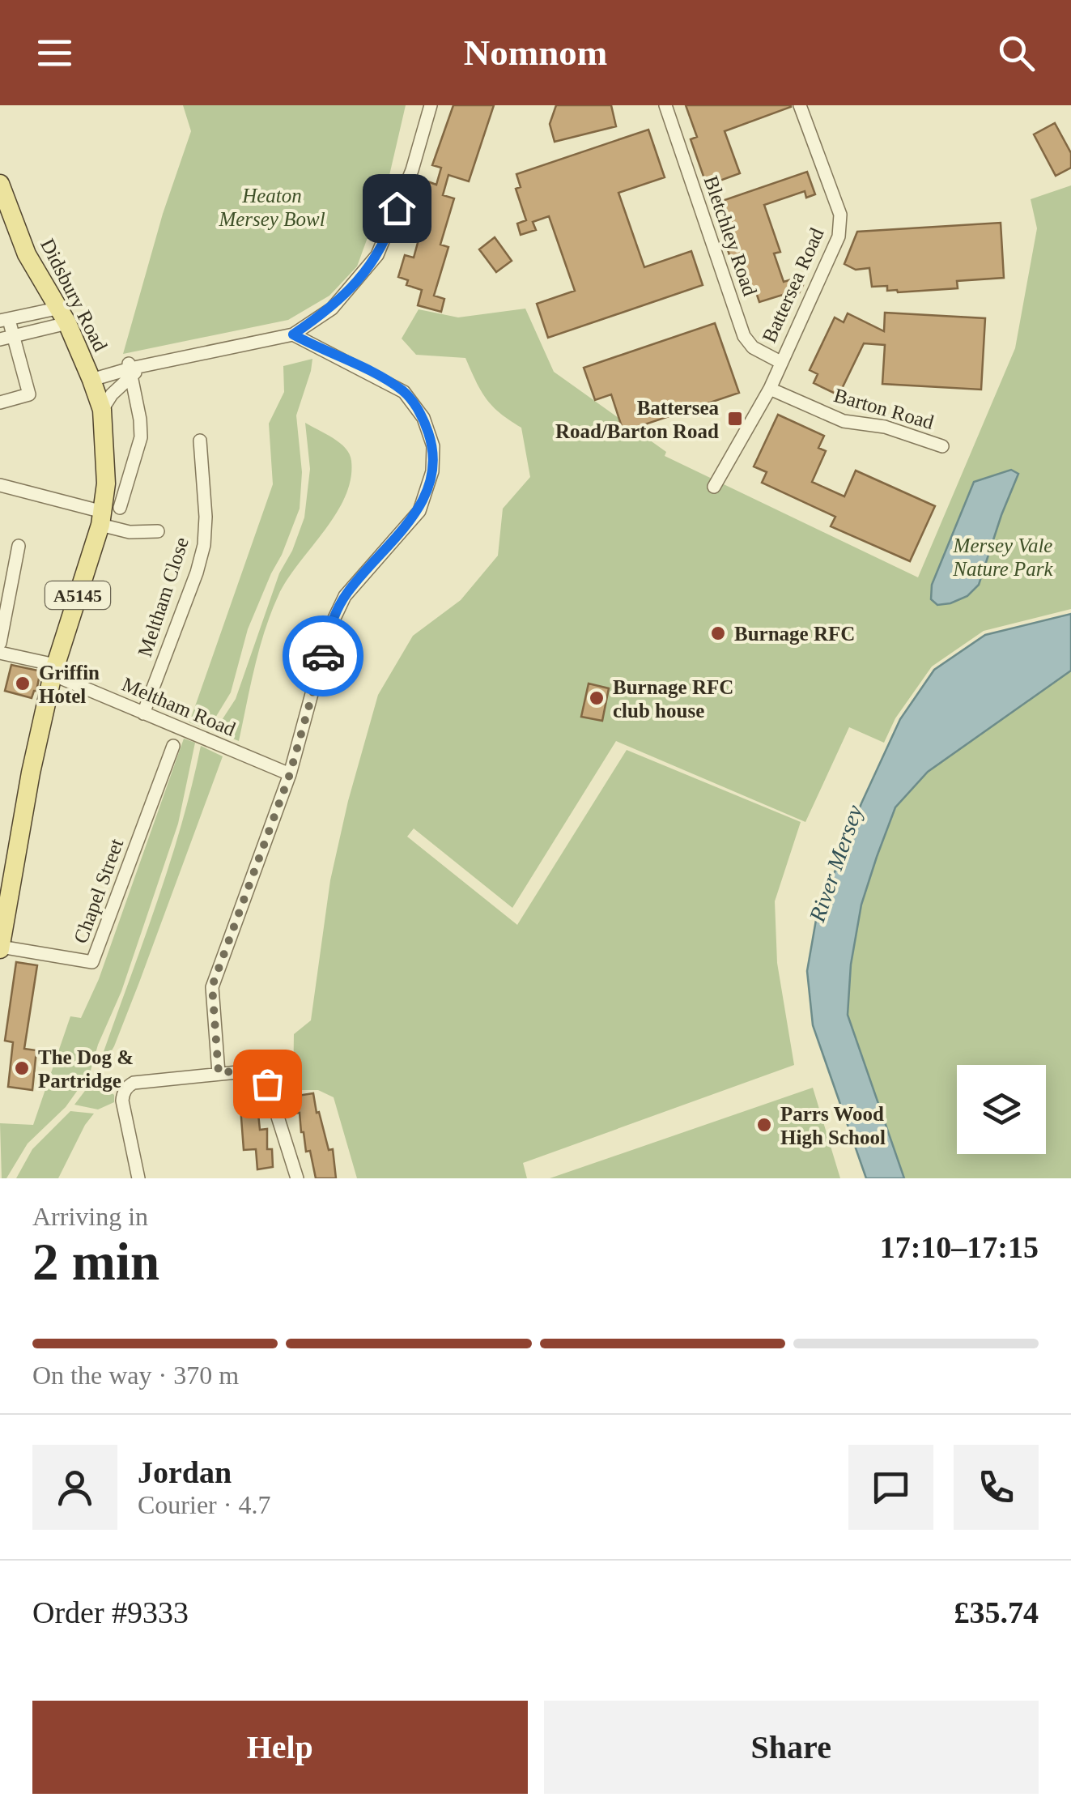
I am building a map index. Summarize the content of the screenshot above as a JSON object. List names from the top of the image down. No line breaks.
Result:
{"streets":{"main road":["Didsbury Road","A5145"],"street":["Bletchley Road","Battersea Road","Barton Road","Meltham Close","Meltham Road","Chapel Street"]},"crossings":[["Bletchley Road","Battersea Road"],["Battersea Road","Barton Road"],["Didsbury Road","Meltham Road"],["Didsbury Road","Chapel Street"],["Meltham Close","Meltham Road"]],"water":["River Mersey"],"parks":["Heaton Mersey Bowl","Mersey Vale Nature Park"],"places":{"transit":["Battersea Road/Barton Road"],"other":["Burnage RFC","Griffin Hotel","Burnage RFC club house","The Dog & Partridge","Parrs Wood High School"]},"page":{"header":"Nomnom","heading":["2 min","Arriving in","17:10–17:15"],"panel":["Jordan","Courier · 4.7","Order #9333","£35.74"],"bar":"On the way · 370 m","buttons":["Help","Share"]}}
